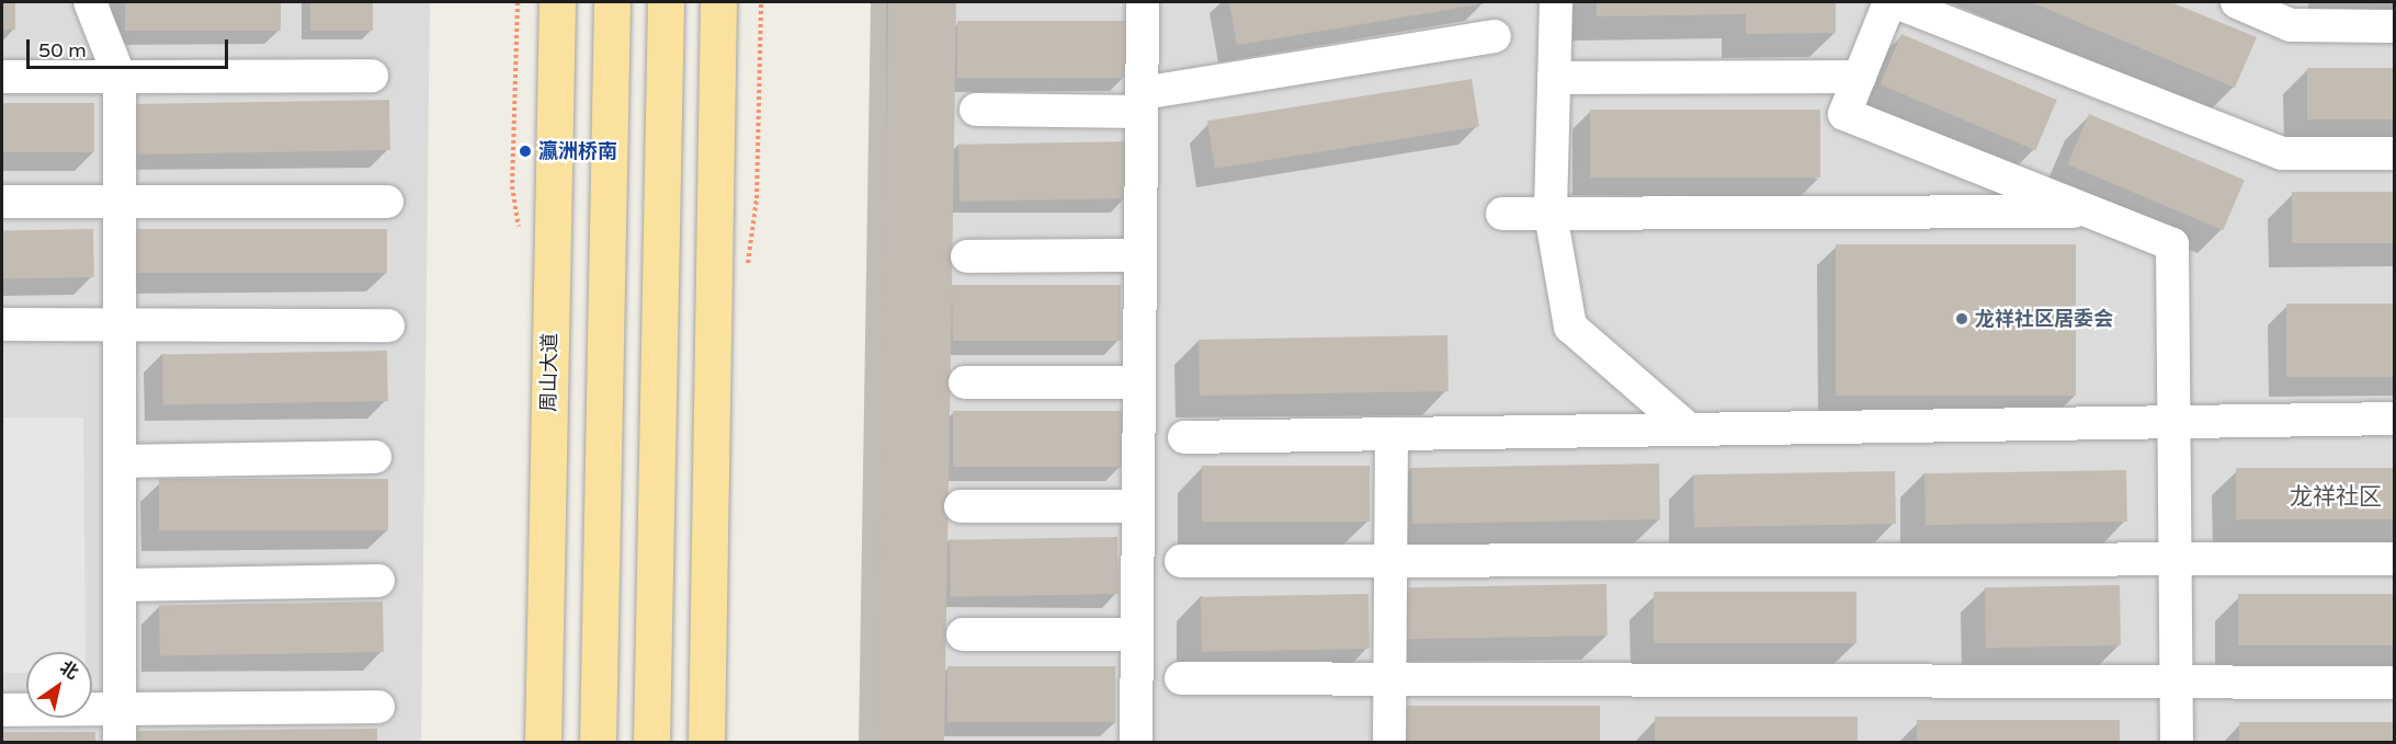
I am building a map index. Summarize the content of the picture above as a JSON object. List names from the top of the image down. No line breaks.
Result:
{"streets":{"main road":["周山大道"]},"districts":["龙祥社区"],"places":["瀛洲桥南","龙祥社区居委会"],"scale_bar":"50 m","north":"top right"}
